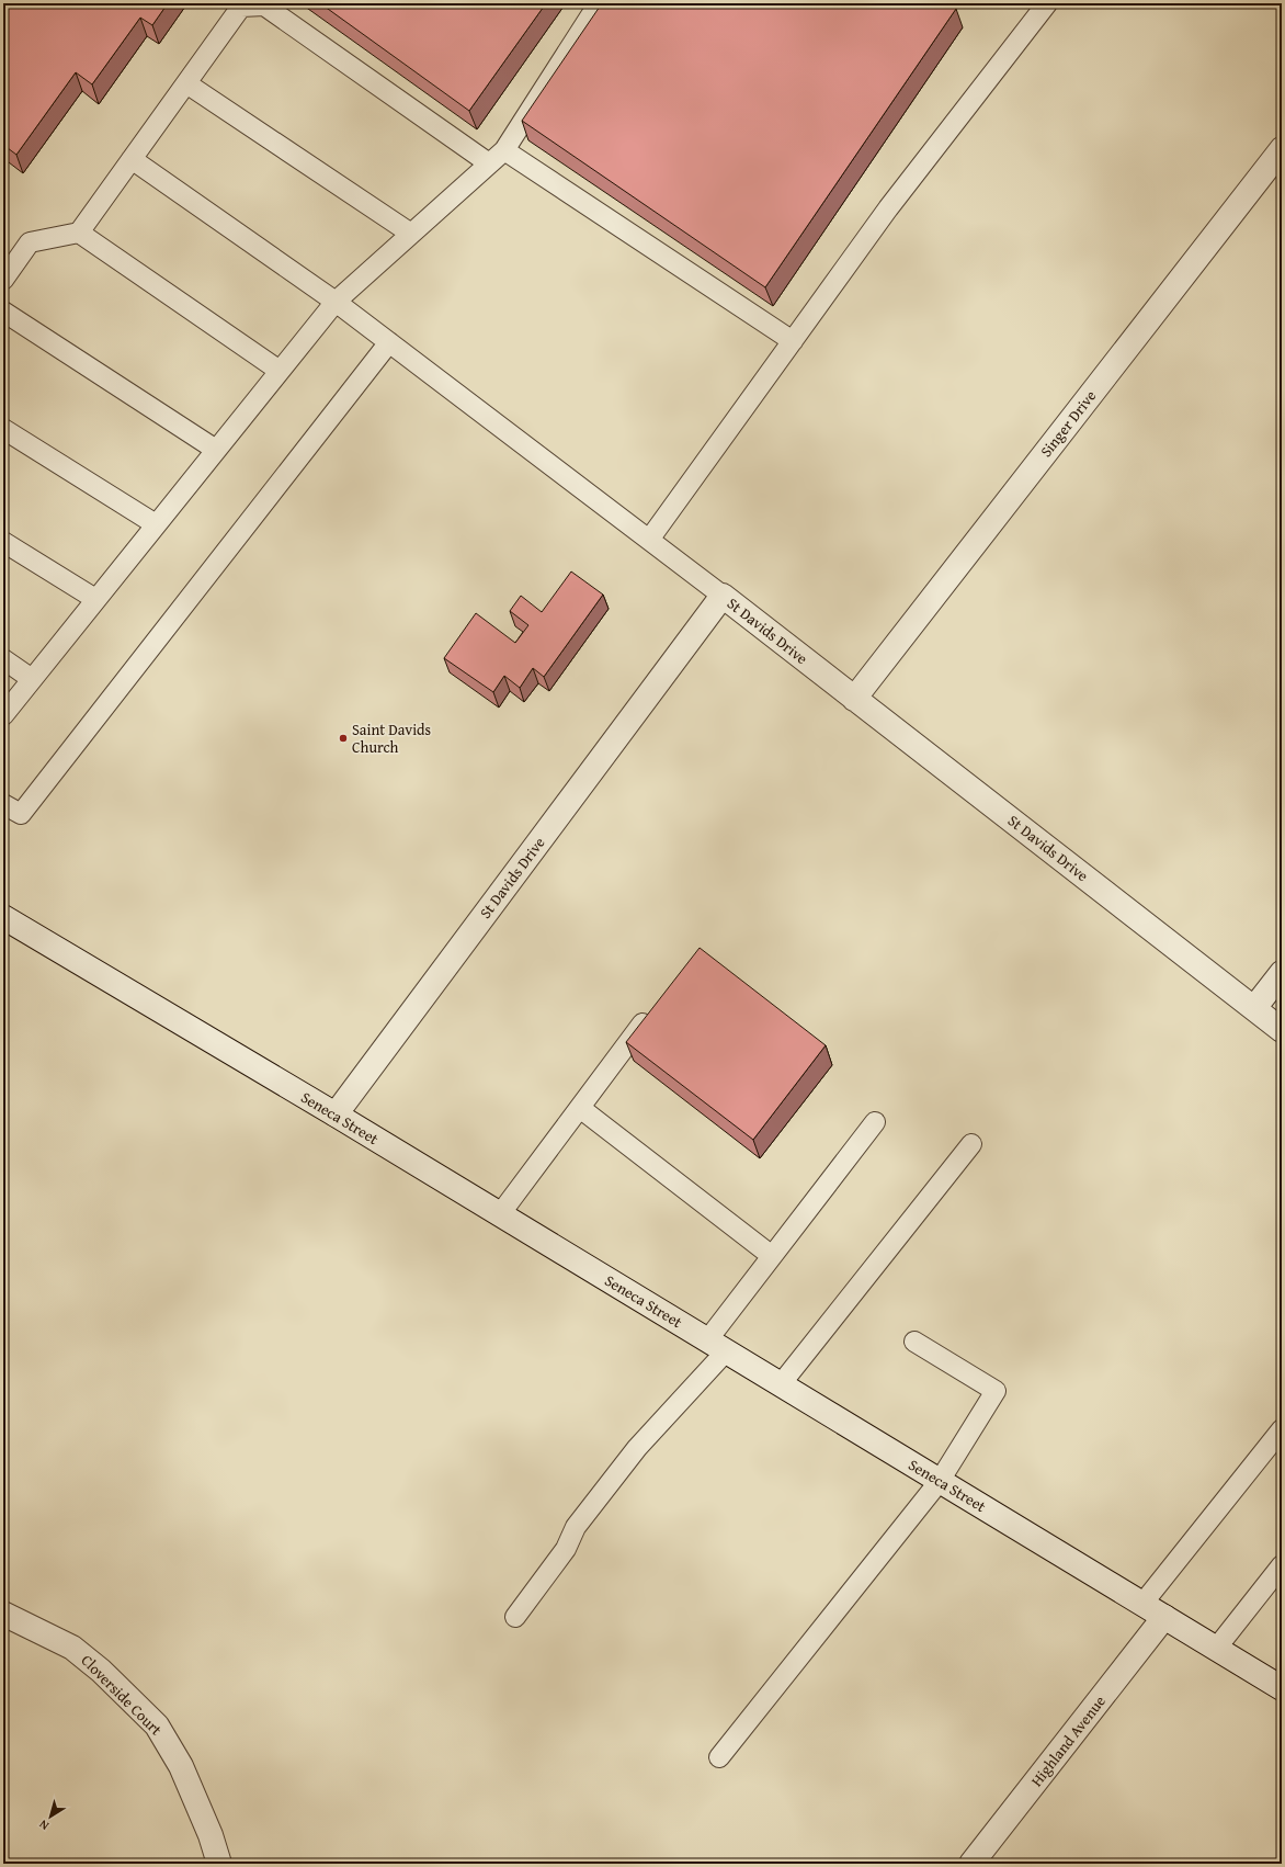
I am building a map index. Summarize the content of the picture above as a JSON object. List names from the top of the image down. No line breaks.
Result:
{"streets":{"street":["Singer Drive","St Davids Drive","Seneca Street","Cloverside Court","Highland Avenue"]},"crossings":[["Singer Drive","St Davids Drive"],["St Davids Drive","Seneca Street"],["Seneca Street","Highland Avenue"]],"places":["Saint Davids Church"],"north":"bottom left"}
